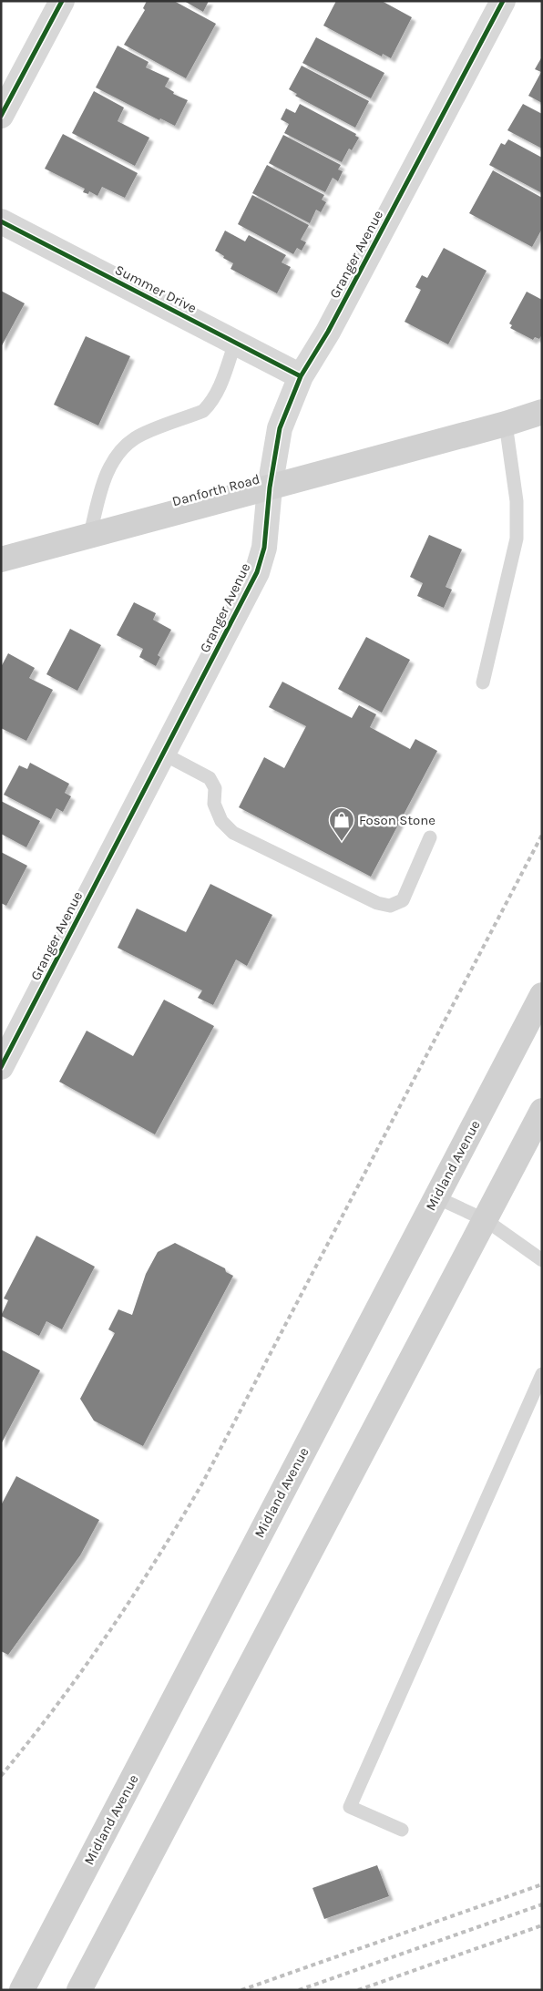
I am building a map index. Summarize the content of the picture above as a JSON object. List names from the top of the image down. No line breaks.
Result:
{"streets":{"main road":["Danforth Road","Midland Avenue"],"street":["Granger Avenue","Summer Drive"]},"crossings":[["Granger Avenue","Summer Drive"],["Granger Avenue","Danforth Road"]],"places":{"shop":["Foson Stone"]}}
